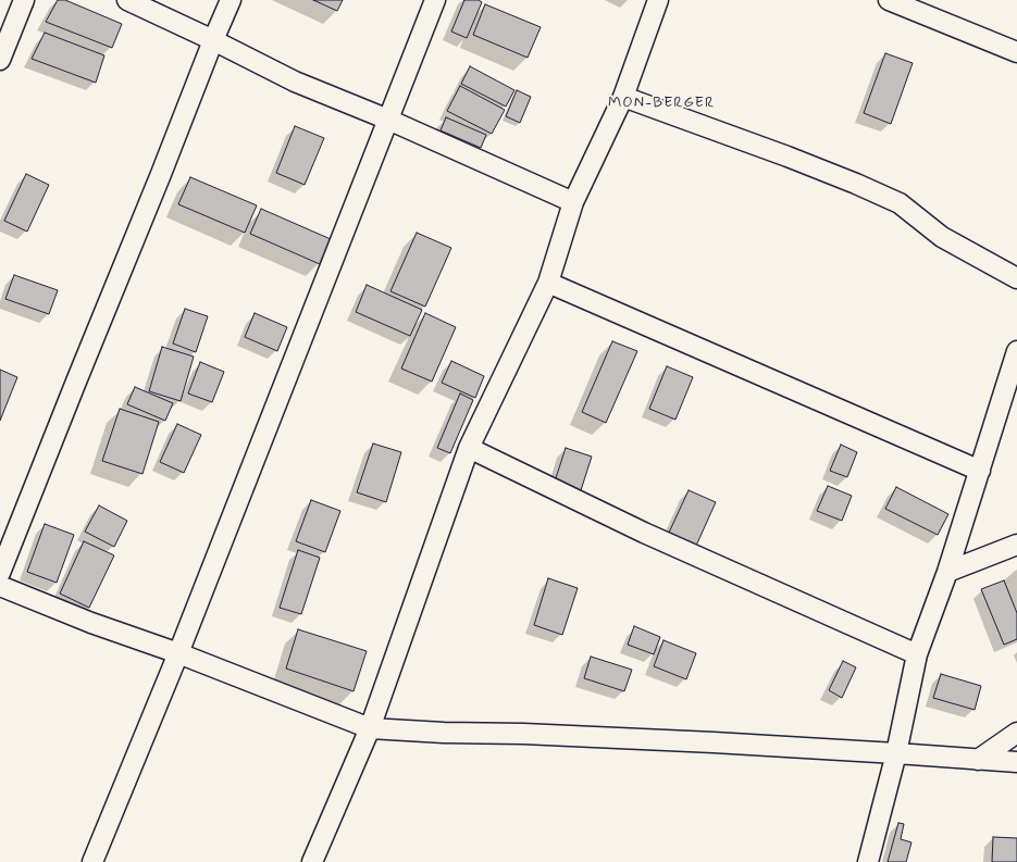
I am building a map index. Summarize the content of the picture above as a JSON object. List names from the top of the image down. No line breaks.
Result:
{"districts":["MON-BERGER"]}
